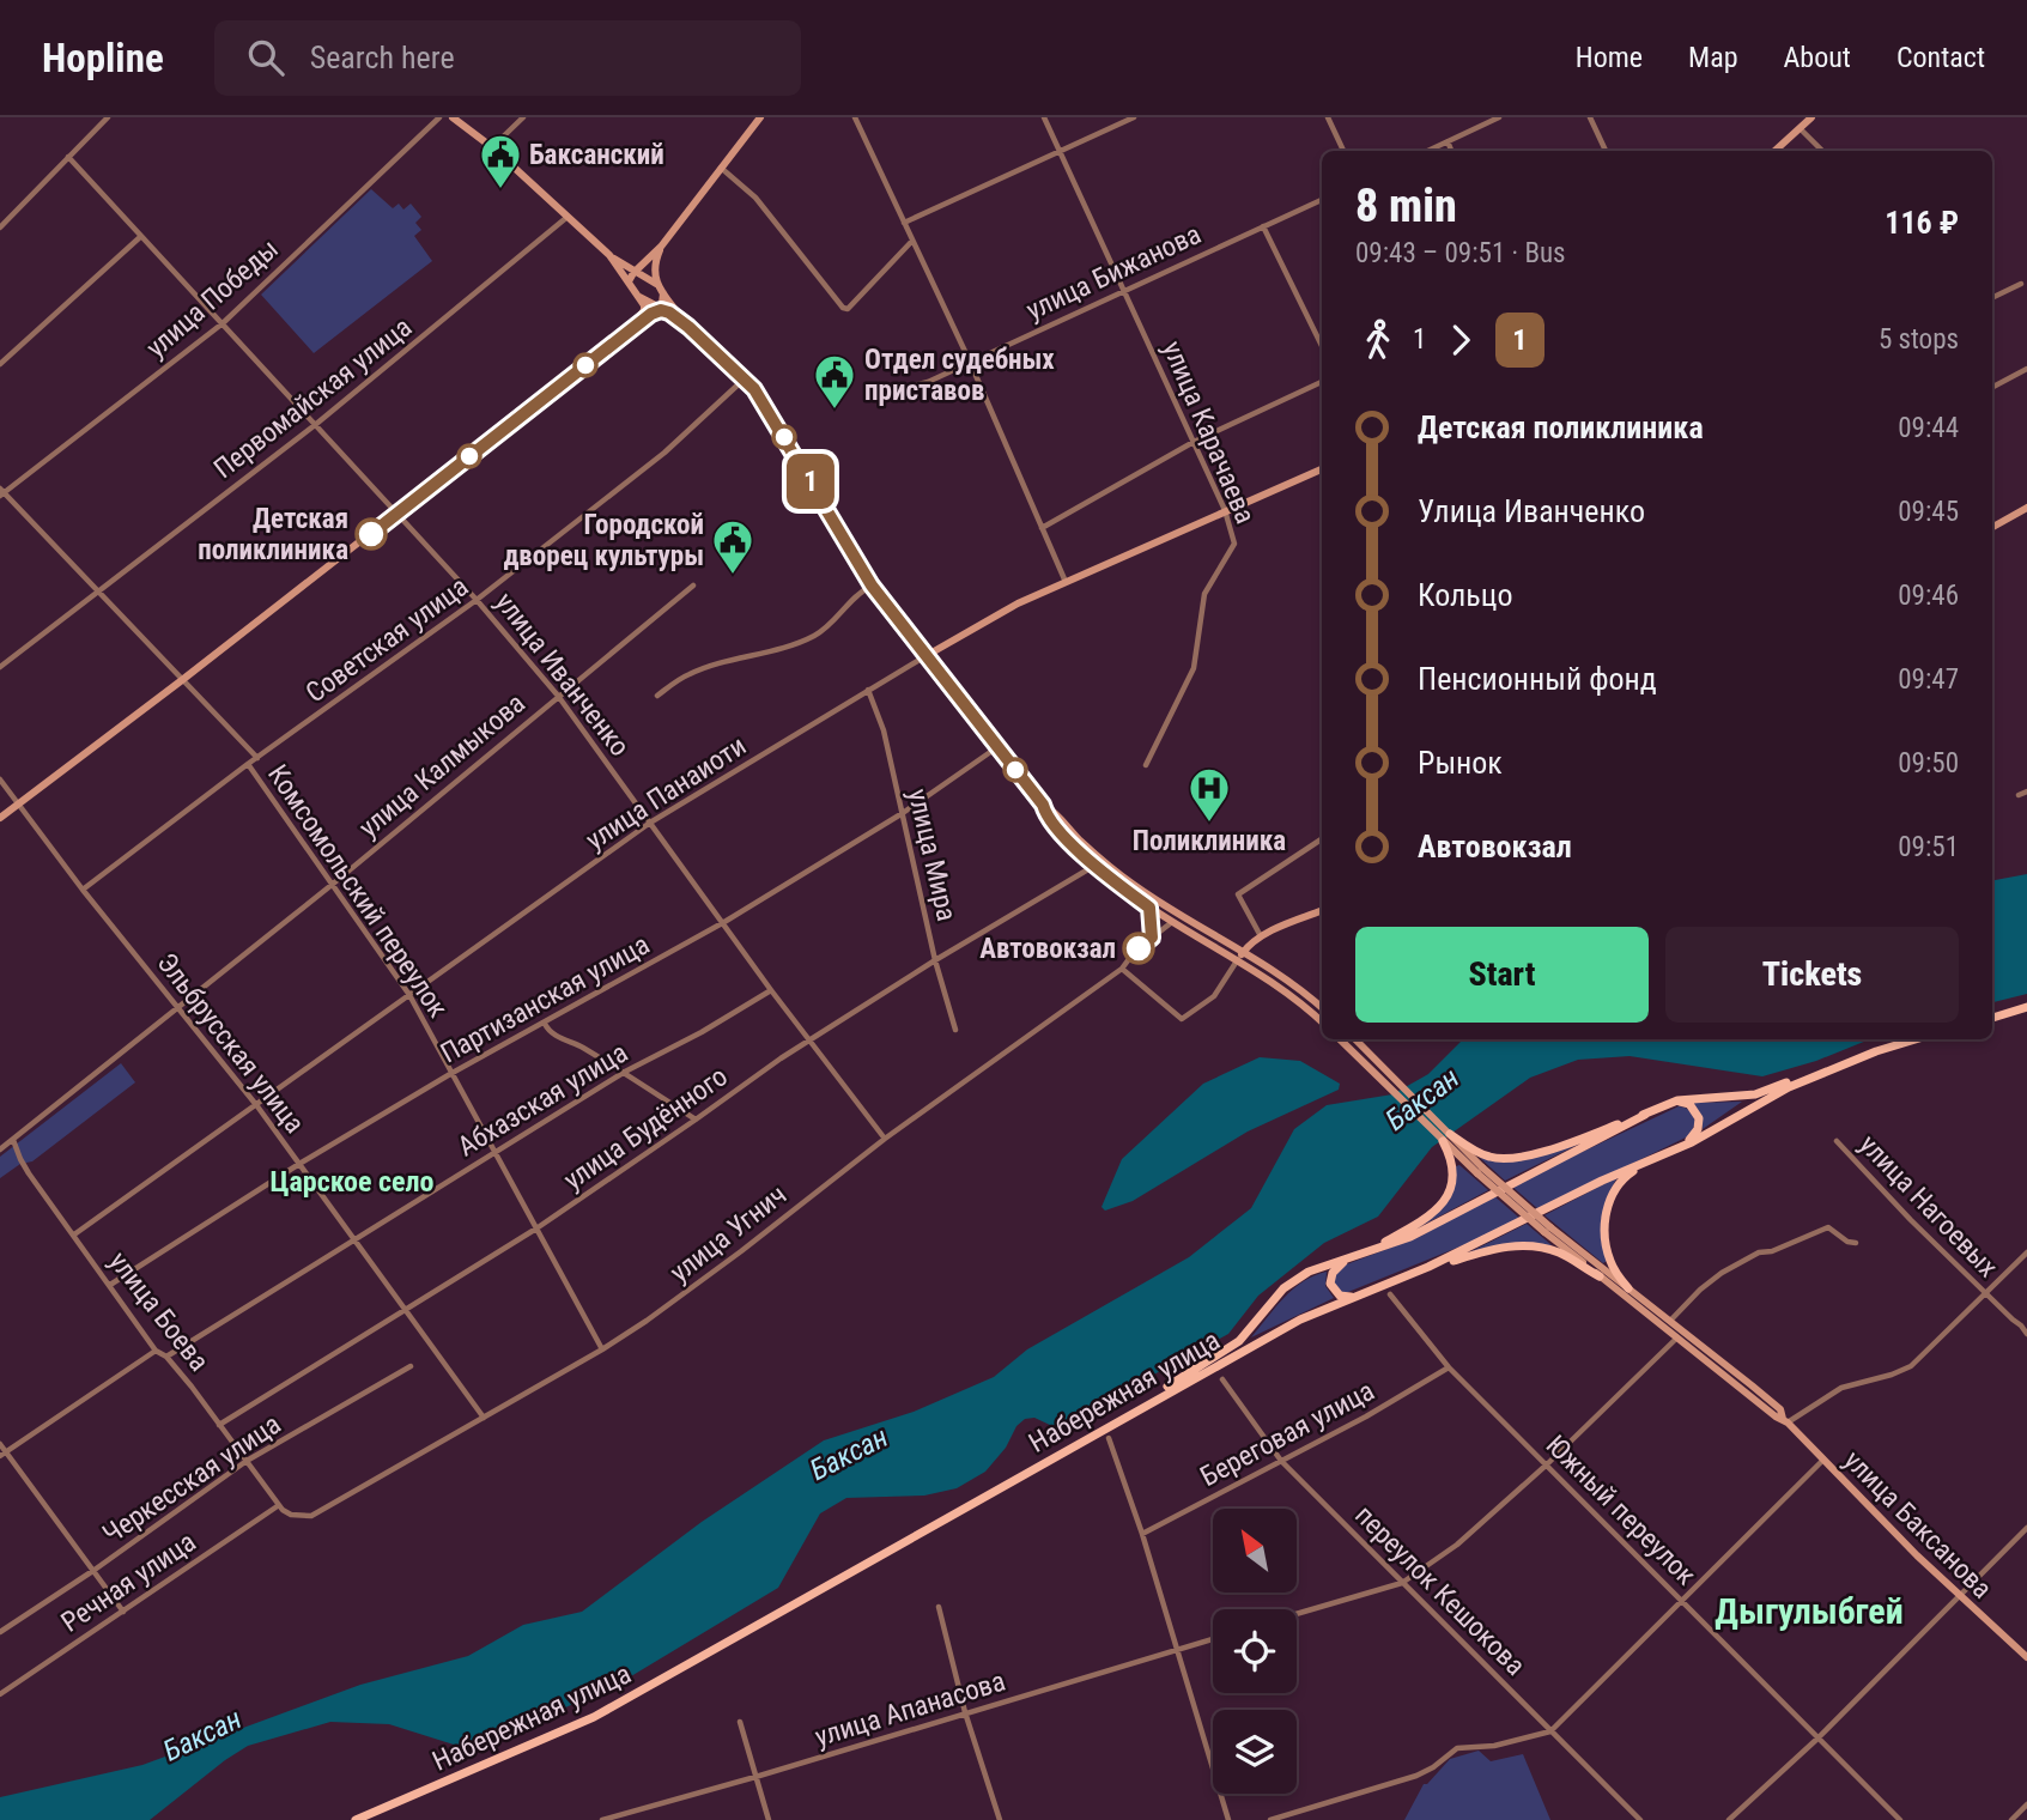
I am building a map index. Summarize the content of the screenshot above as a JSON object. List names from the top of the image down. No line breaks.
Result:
{"streets":{"main road":["улица Панаиоти","Набережная улица","улица Баксанова"],"street":["улица Бижанова","улица Победы","Первомайская улица","улица Карачаева","Советская улица","улица Иванченко","улица Калмыкова","улица Мира","Комсомольский переулок","Партизанская улица","Эльбрусская улица","Абхазская улица","улица Будённого","улица Нагоевых","улица Угнич","улица Боева","Береговая улица","Черкесская улица","Южный переулок","Речная улица","переулок Кешокова","улица Апанасова"]},"crossings":[["улица Бижанова","улица Карачаева"],["улица Победы","улица Иванченко"],["улица Победы","Комсомольский переулок"],["Первомайская улица","улица Иванченко"],["Первомайская улица","Комсомольский переулок"],["улица Карачаева","улица Панаиоти"],["Советская улица","улица Иванченко"],["Советская улица","Комсомольский переулок"],["Советская улица","Эльбрусская улица"],["улица Иванченко","улица Калмыкова"],["улица Иванченко","улица Панаиоти"],["улица Иванченко","Партизанская улица"],["улица Иванченко","Абхазская улица"],["улица Иванченко","улица Будённого"],["улица Иванченко","улица Угнич"],["улица Калмыкова","Комсомольский переулок"],["улица Калмыкова","Эльбрусская улица"],["улица Калмыкова","улица Боева"],["улица Панаиоти","улица Мира"],["улица Панаиоти","Комсомольский переулок"],["улица Панаиоти","Эльбрусская улица"],["улица Панаиоти","улица Боева"],["улица Мира","Партизанская улица"],["улица Мира","улица Будённого"],["Комсомольский переулок","Партизанская улица"],["Комсомольский переулок","Абхазская улица"],["Комсомольский переулок","улица Будённого"],["Комсомольский переулок","улица Угнич"],["Партизанская улица","Эльбрусская улица"],["Партизанская улица","улица Боева"],["Эльбрусская улица","Абхазская улица"],["Эльбрусская улица","улица Будённого"],["Эльбрусская улица","улица Угнич"],["Абхазская улица","улица Боева"],["улица Будённого","улица Боева"],["улица Угнич","улица Боева"],["улица Угнич","Речная улица"],["улица Боева","Черкесская улица"],["улица Боева","Речная улица"],["Береговая улица","Южный переулок"],["Береговая улица","переулок Кешокова"]],"districts":["Царское село","Дыгулыбгей"],"water":["Баксан"],"places":{"public building":["Баксанский","Отдел судебных приставов","Городской дворец культуры"],"other":["Детская поликлиника","Автовокзал"],"hospital":["Поликлиника"]},"lines":["bus line 1"],"north":"top left","page":{"header":"Hopline","search":"Search here","nav":["Home","Map","About","Contact"],"on_map":"1","heading":["8 min","09:43 – 09:51 · Bus","116 ₽"],"legs":["1","1","5 stops"],"list":[{"name":"Детская поликлиника","value":"09:44"},{"name":"Улица Иванченко","value":"09:45"},{"name":"Кольцо","value":"09:46"},{"name":"Пенсионный фонд","value":"09:47"},{"name":"Рынок","value":"09:50"},{"name":"Автовокзал","value":"09:51"}],"buttons":["Start","Tickets"]}}
